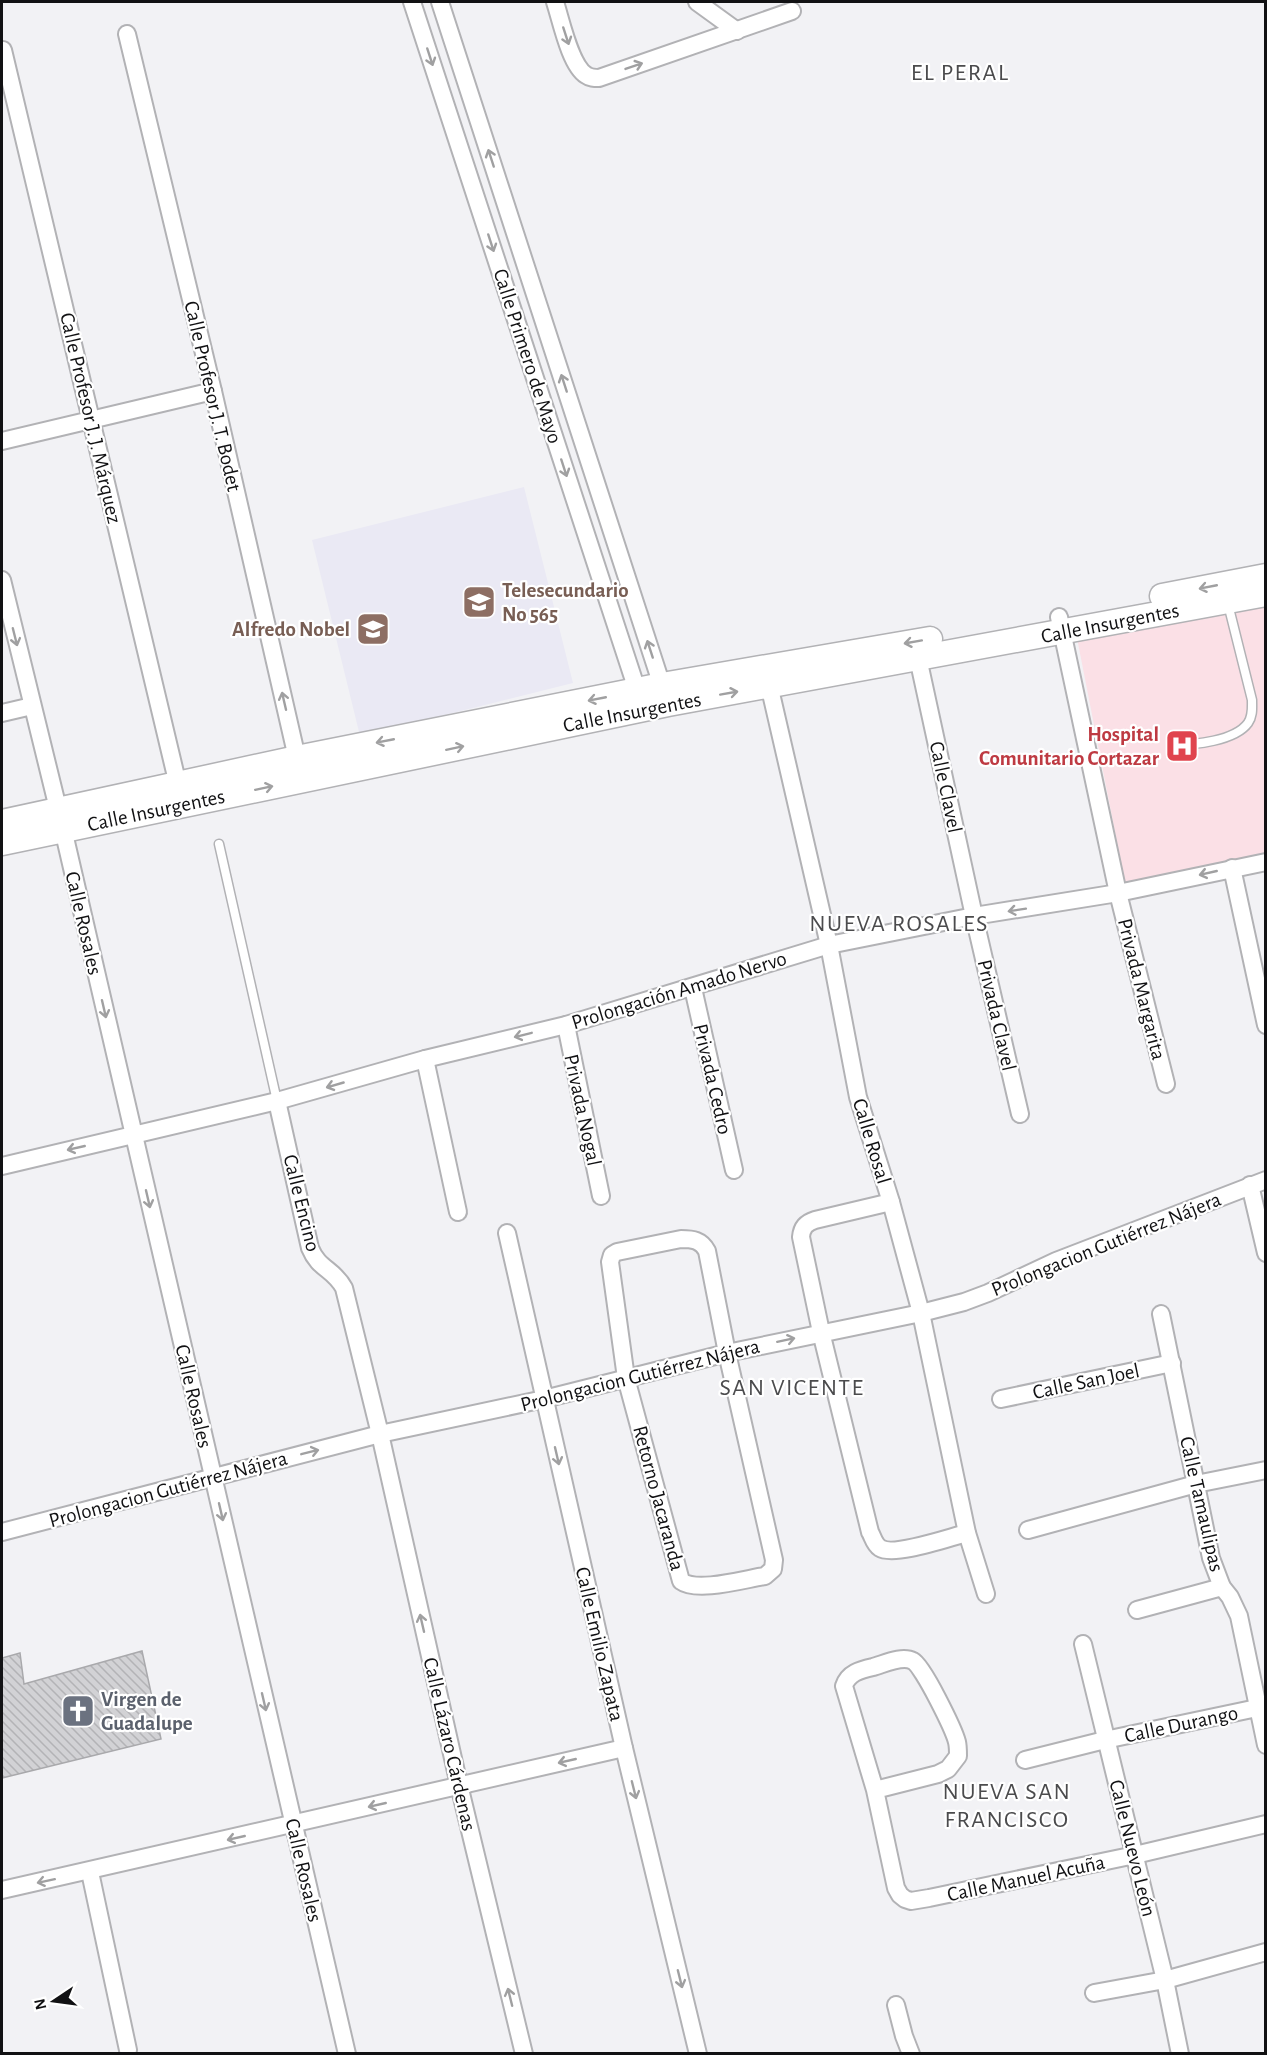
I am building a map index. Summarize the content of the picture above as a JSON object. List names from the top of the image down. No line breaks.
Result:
{"streets":{"main road":["Calle Insurgentes"],"street":["Calle Primero de Mayo","Calle Profesor J. T. Bodet","Calle Profesor J. J. Márquez","Calle Clavel","Calle Rosales","Privada Margarita","Prolongación Amado Nervo","Privada Clavel","Privada Cedro","Privada Nogal","Calle Rosal","Calle Encino","Prolongacion Gutiérrez Nájera","Calle San Joel","Retorno Jacaranda","Calle Tamaulipas","Calle Emilio Zapata","Calle Durango","Calle Lázaro Cárdenas","Calle Nuevo León","Calle Manuel Acuña"]},"crossings":[["Calle Primero de Mayo","Calle Insurgentes"],["Calle Profesor J. T. Bodet","Calle Insurgentes"],["Calle Profesor J. J. Márquez","Calle Insurgentes"],["Calle Insurgentes","Calle Clavel"],["Calle Insurgentes","Calle Rosales"],["Calle Insurgentes","Privada Margarita"],["Calle Insurgentes","Calle Rosal"],["Calle Clavel","Prolongación Amado Nervo"],["Calle Clavel","Privada Clavel"],["Calle Rosales","Prolongación Amado Nervo"],["Calle Rosales","Prolongacion Gutiérrez Nájera"],["Privada Margarita","Prolongación Amado Nervo"],["Prolongación Amado Nervo","Privada Clavel"],["Prolongación Amado Nervo","Privada Cedro"],["Prolongación Amado Nervo","Privada Nogal"],["Prolongación Amado Nervo","Calle Rosal"],["Prolongación Amado Nervo","Calle Encino"],["Calle Rosal","Prolongacion Gutiérrez Nájera"],["Calle Encino","Prolongacion Gutiérrez Nájera"],["Calle Encino","Calle Lázaro Cárdenas"],["Prolongacion Gutiérrez Nájera","Retorno Jacaranda"],["Prolongacion Gutiérrez Nájera","Calle Emilio Zapata"],["Prolongacion Gutiérrez Nájera","Calle Lázaro Cárdenas"],["Calle San Joel","Calle Tamaulipas"],["Calle Tamaulipas","Calle Durango"],["Calle Durango","Calle Nuevo León"],["Calle Nuevo León","Calle Manuel Acuña"]],"one_way":["Calle Profesor J. T. Bodet","Calle Rosales","Prolongación Amado Nervo","Calle Emilio Zapata","Calle Lázaro Cárdenas"],"districts":["EL PERAL","NUEVA ROSALES","SAN VICENTE","NUEVA SAN FRANCISCO"],"places":{"school or university":["Telesecundario No 565","Alfredo Nobel"],"hospital":["Hospital Comunitario Cortazar"],"church":["Virgen de Guadalupe"]},"north":"left"}
